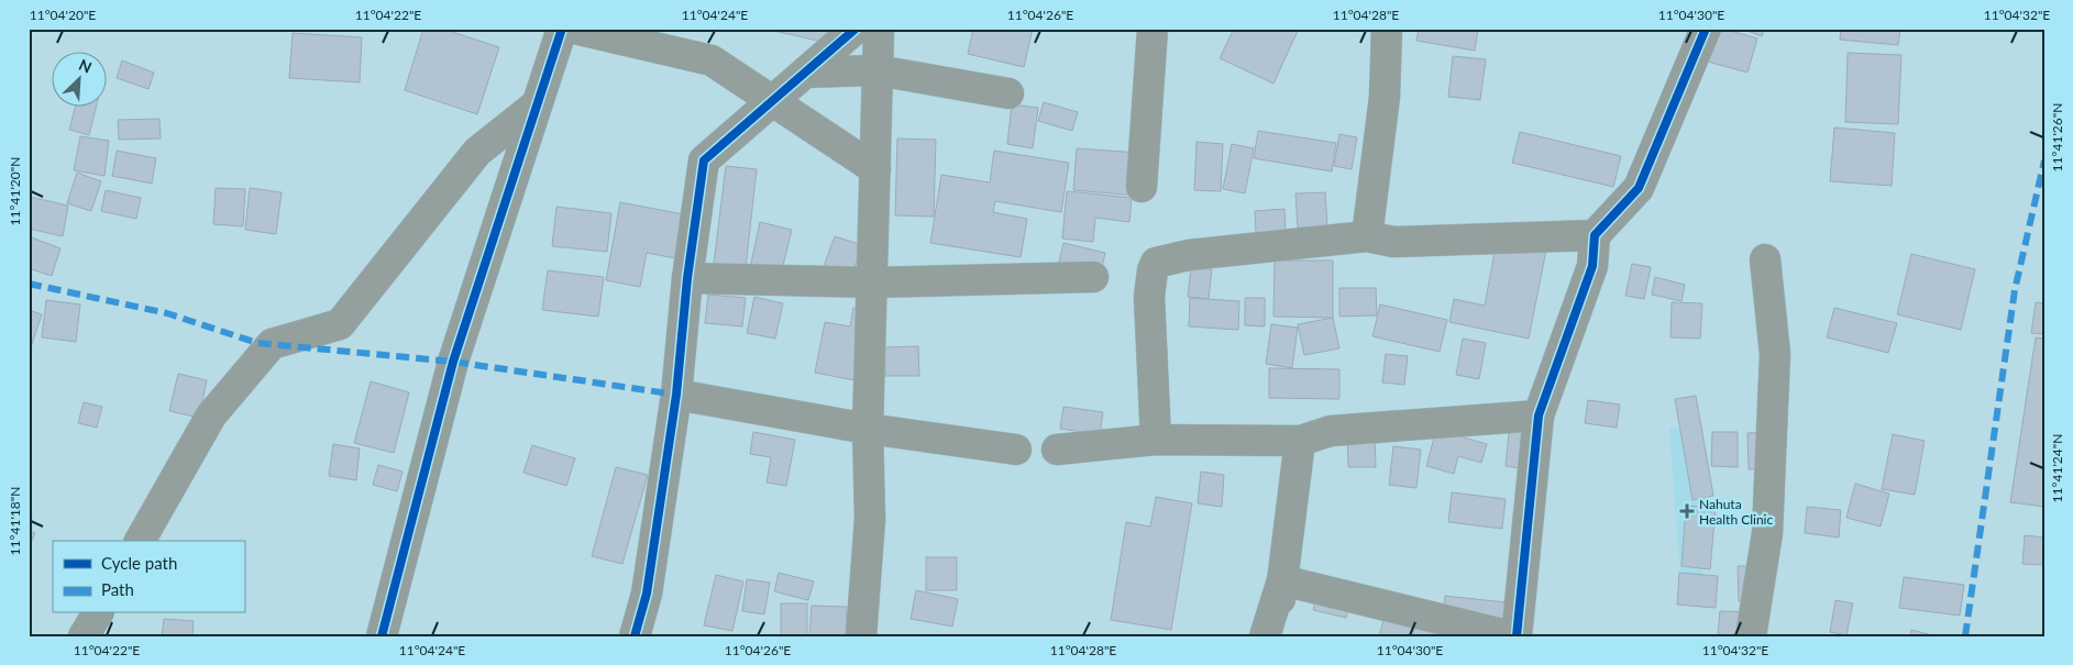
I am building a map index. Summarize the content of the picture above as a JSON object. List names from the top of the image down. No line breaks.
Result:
{"places":{"health":["Nahuta Health Clinic"]},"legend":["Cycle path","Path"],"north":"top right","coordinates":["11°04'20\"E","11°04'22\"E","11°04'24\"E","11°04'26\"E","11°04'28\"E","11°04'30\"E","11°04'32\"E","11°41'26\"N","11°41'20\"N","11°41'24\"N","11°41'18\"N"]}
